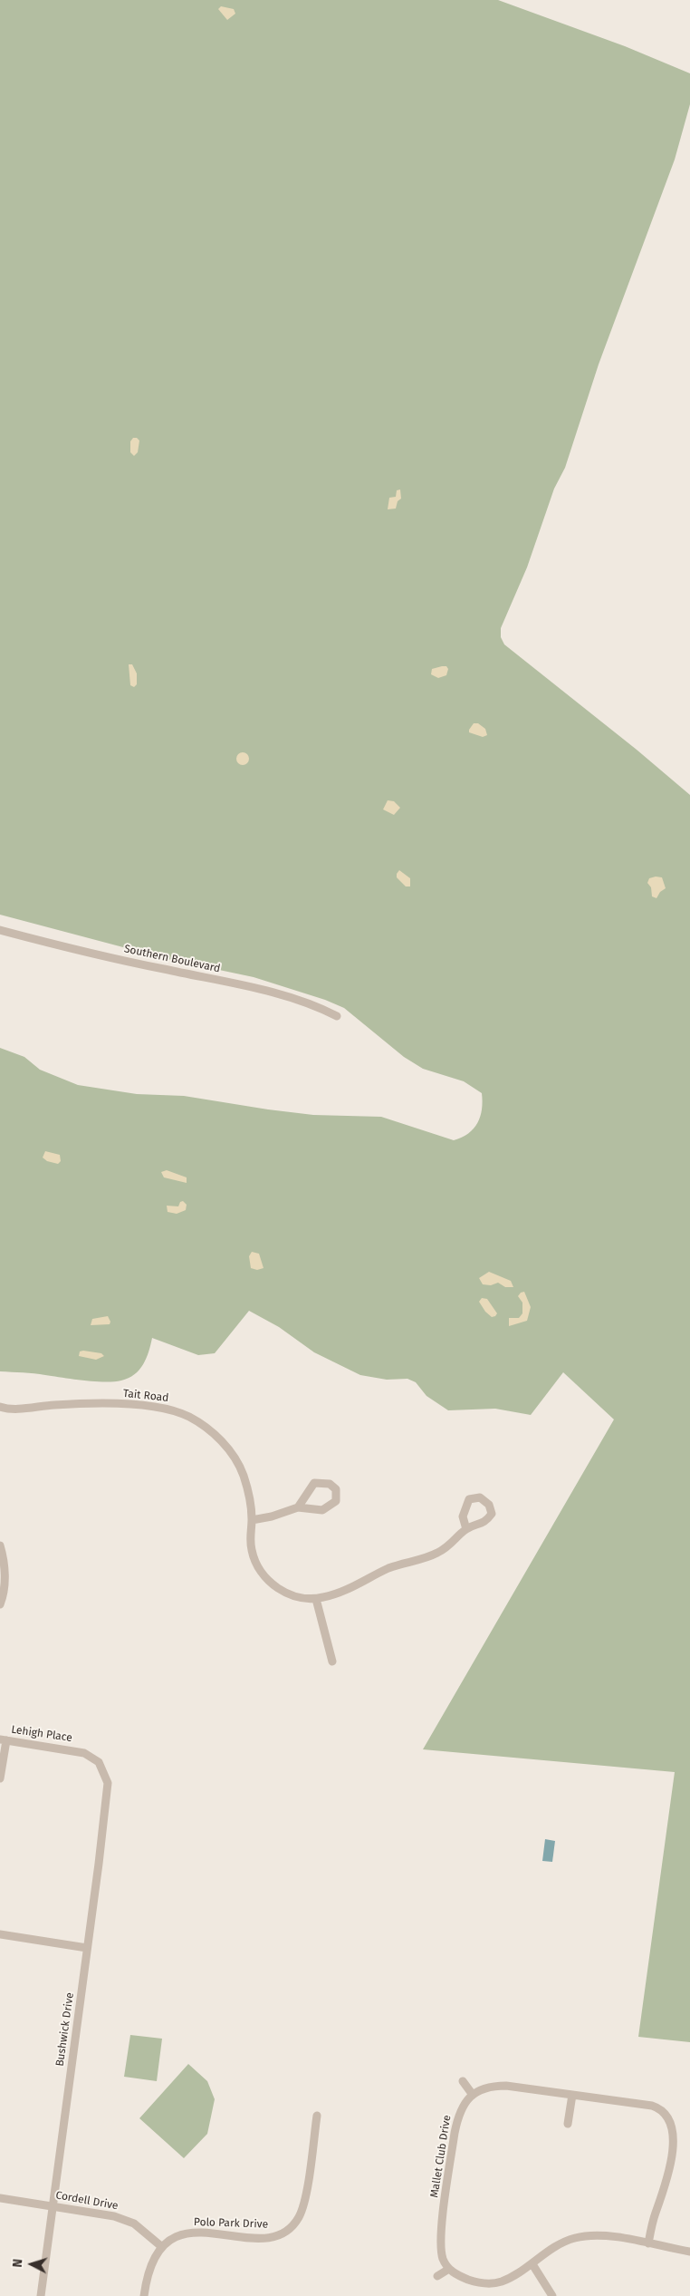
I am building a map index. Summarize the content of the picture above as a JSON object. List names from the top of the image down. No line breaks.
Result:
{"streets":{"street":["Southern Boulevard","Tait Road","Lehigh Place","Bushwick Drive","Mallet Club Drive","Cordell Drive","Polo Park Drive"]},"crossings":[["Lehigh Place","Bushwick Drive"],["Bushwick Drive","Cordell Drive"],["Cordell Drive","Polo Park Drive"]],"north":"left"}
